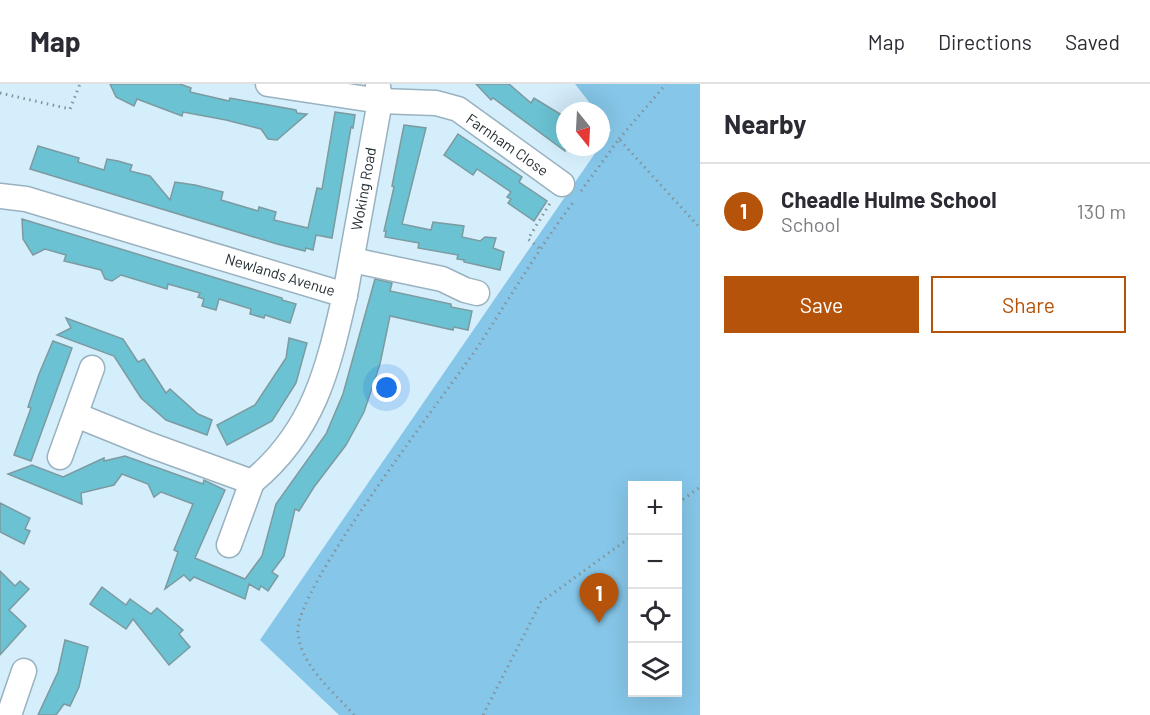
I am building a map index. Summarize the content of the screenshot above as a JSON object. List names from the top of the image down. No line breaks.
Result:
{"streets":{"street":["Farnham Close","Woking Road","Newlands Avenue"]},"crossings":[["Farnham Close","Woking Road"],["Woking Road","Newlands Avenue"]],"north":"bottom","page":{"header":"Map","nav":["Map","Directions","Saved"],"heading":"Nearby","list":[{"mark":"1","name":"Cheadle Hulme School","note":"School","value":"130 m"}],"buttons":["Save","Share"],"map_buttons":["+","−"],"pins":"1"}}
